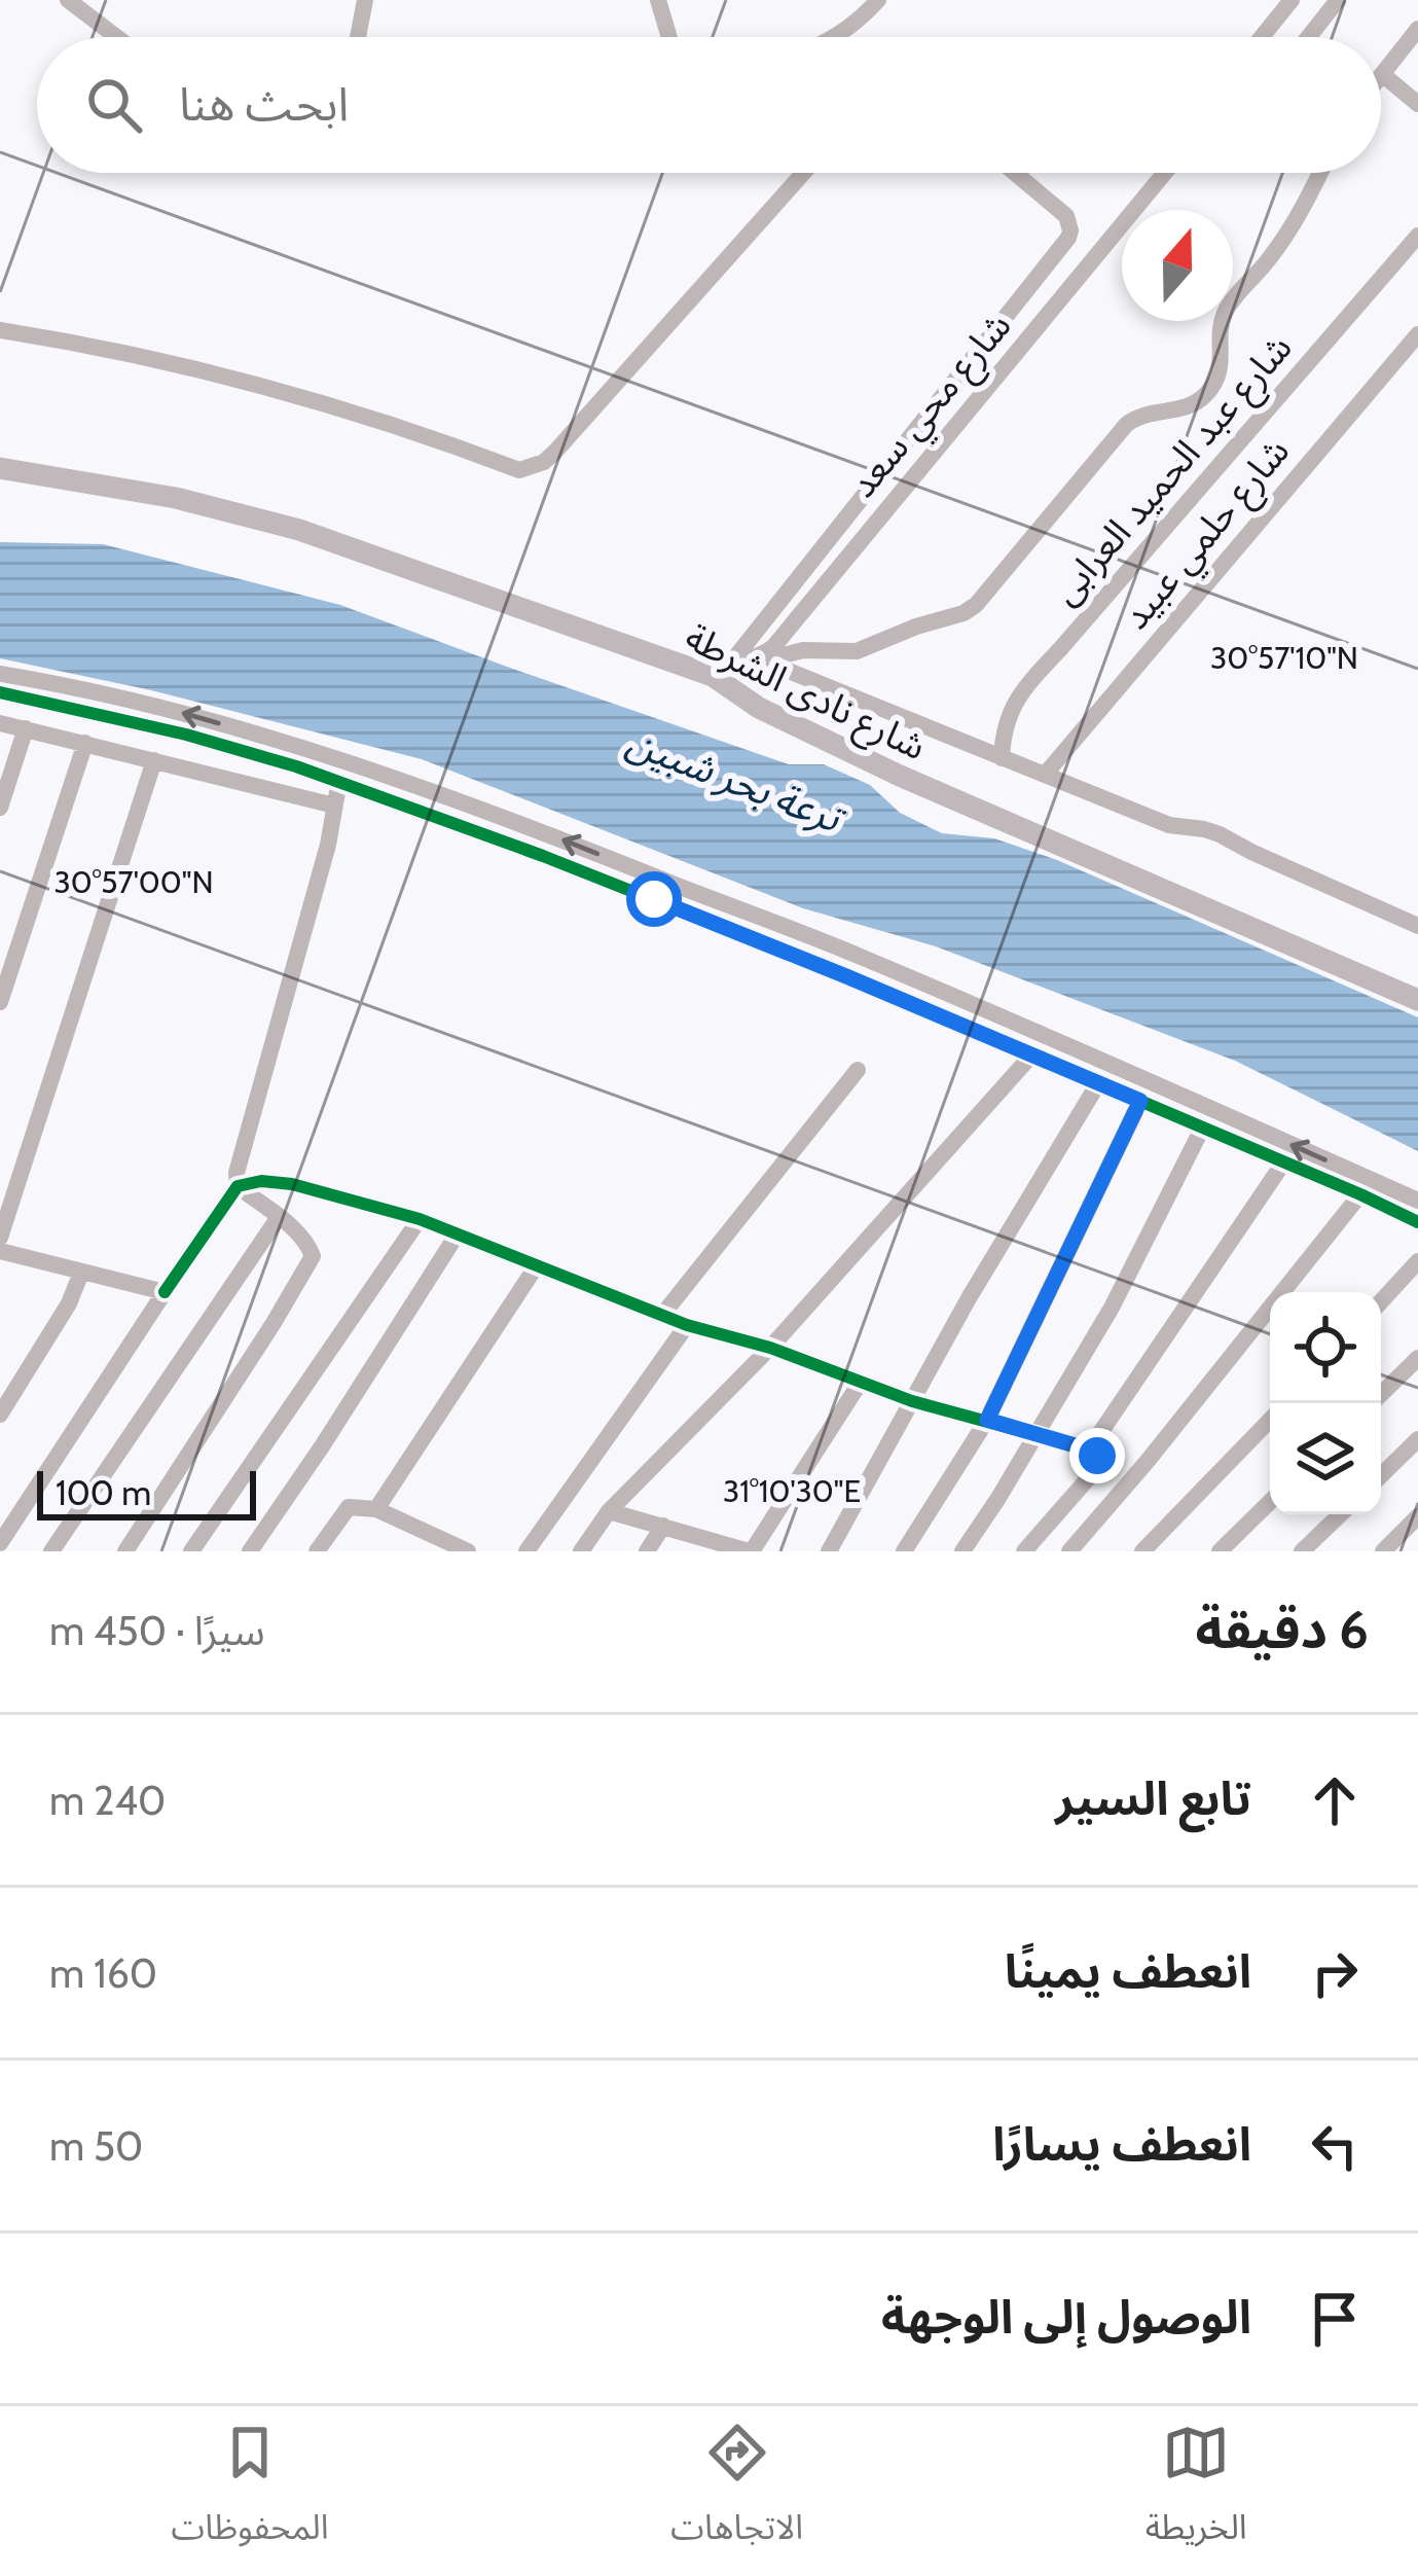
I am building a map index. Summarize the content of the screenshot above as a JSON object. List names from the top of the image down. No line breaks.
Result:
{"streets":{"main road":["شارع نادى الشرطة"],"street":["شارع محي سعد","شارع عبد الحميد العرابى","شارع حلمي عبيد"]},"water":["ترعة بحر شبين"],"scale_bar":"100 m","north":"top","page":{"search":"ابحث هنا","scale":"100 m","heading":["6 دقيقة","سيرًا · 450 m"],"list":[["تابع السير","240 m"],["انعطف يمينًا","160 m"],["انعطف يسارًا","50 m"],"الوصول إلى الوجهة"],"nav":["الخريطة","الاتجاهات","المحفوظات"]},"coordinates":["30°57'10\"N","30°57'00\"N","31°10'30\"E"]}
